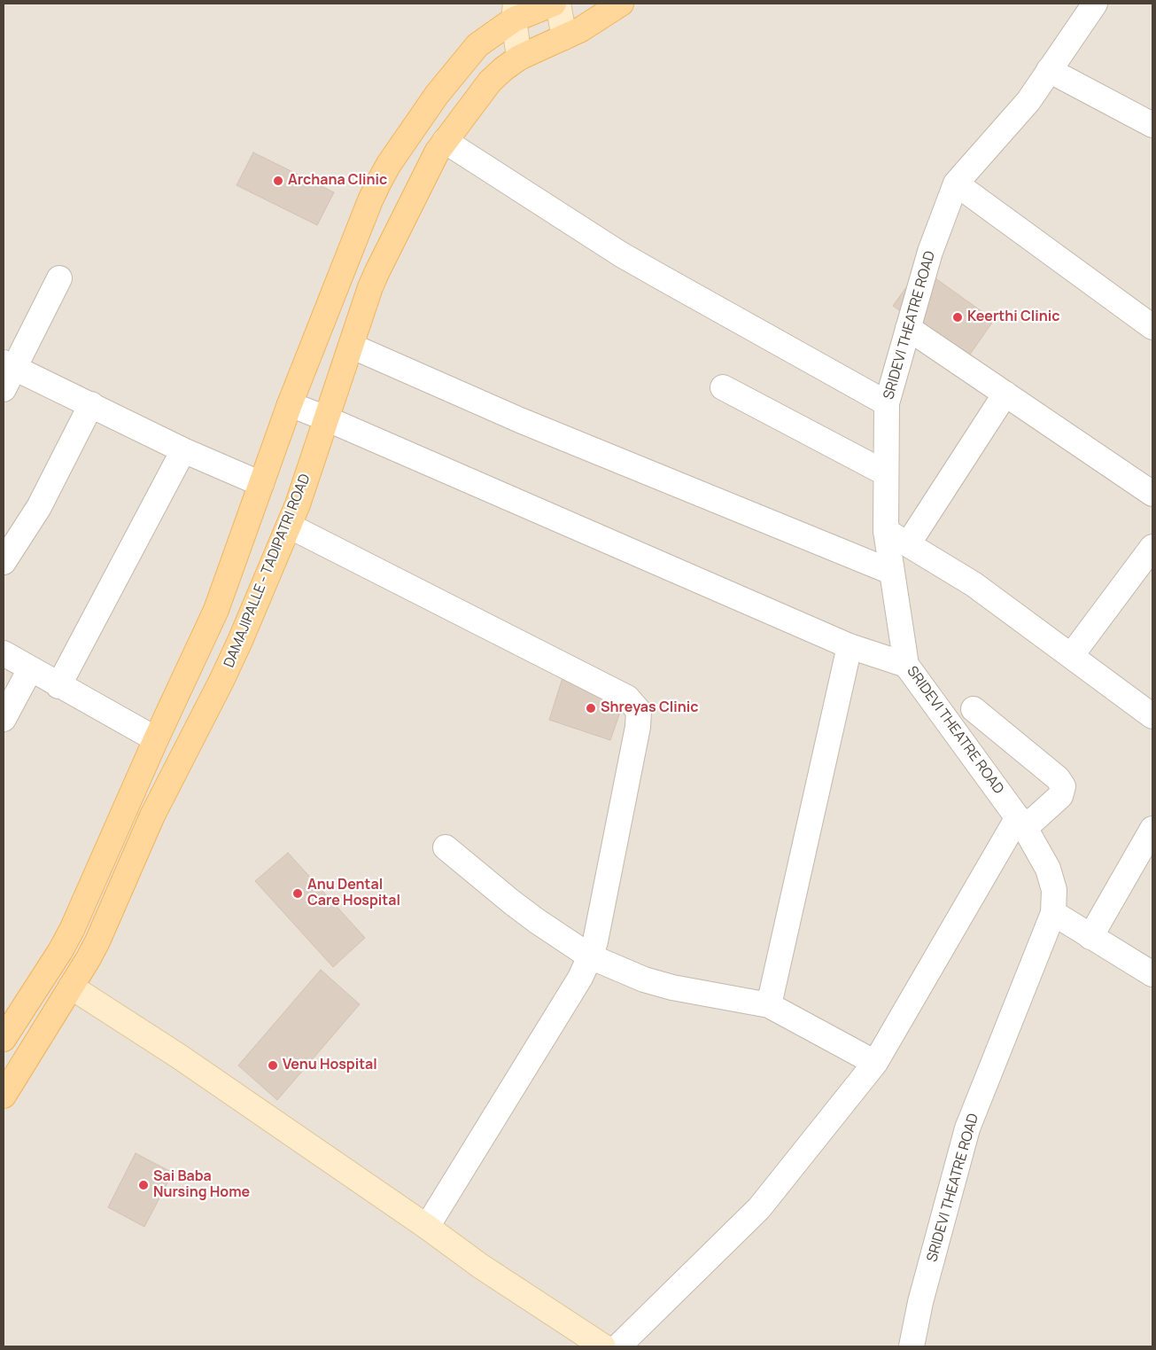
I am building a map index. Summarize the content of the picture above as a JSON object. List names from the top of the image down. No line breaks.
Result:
{"streets":{"main road":["DAMAJIPALLE - TADIPATRI ROAD"],"street":["SRIDEVI THEATRE ROAD"]},"places":["Archana Clinic","Keerthi Clinic","Shreyas Clinic","Anu Dental Care Hospital","Venu Hospital","Sai Baba Nursing Home"]}
